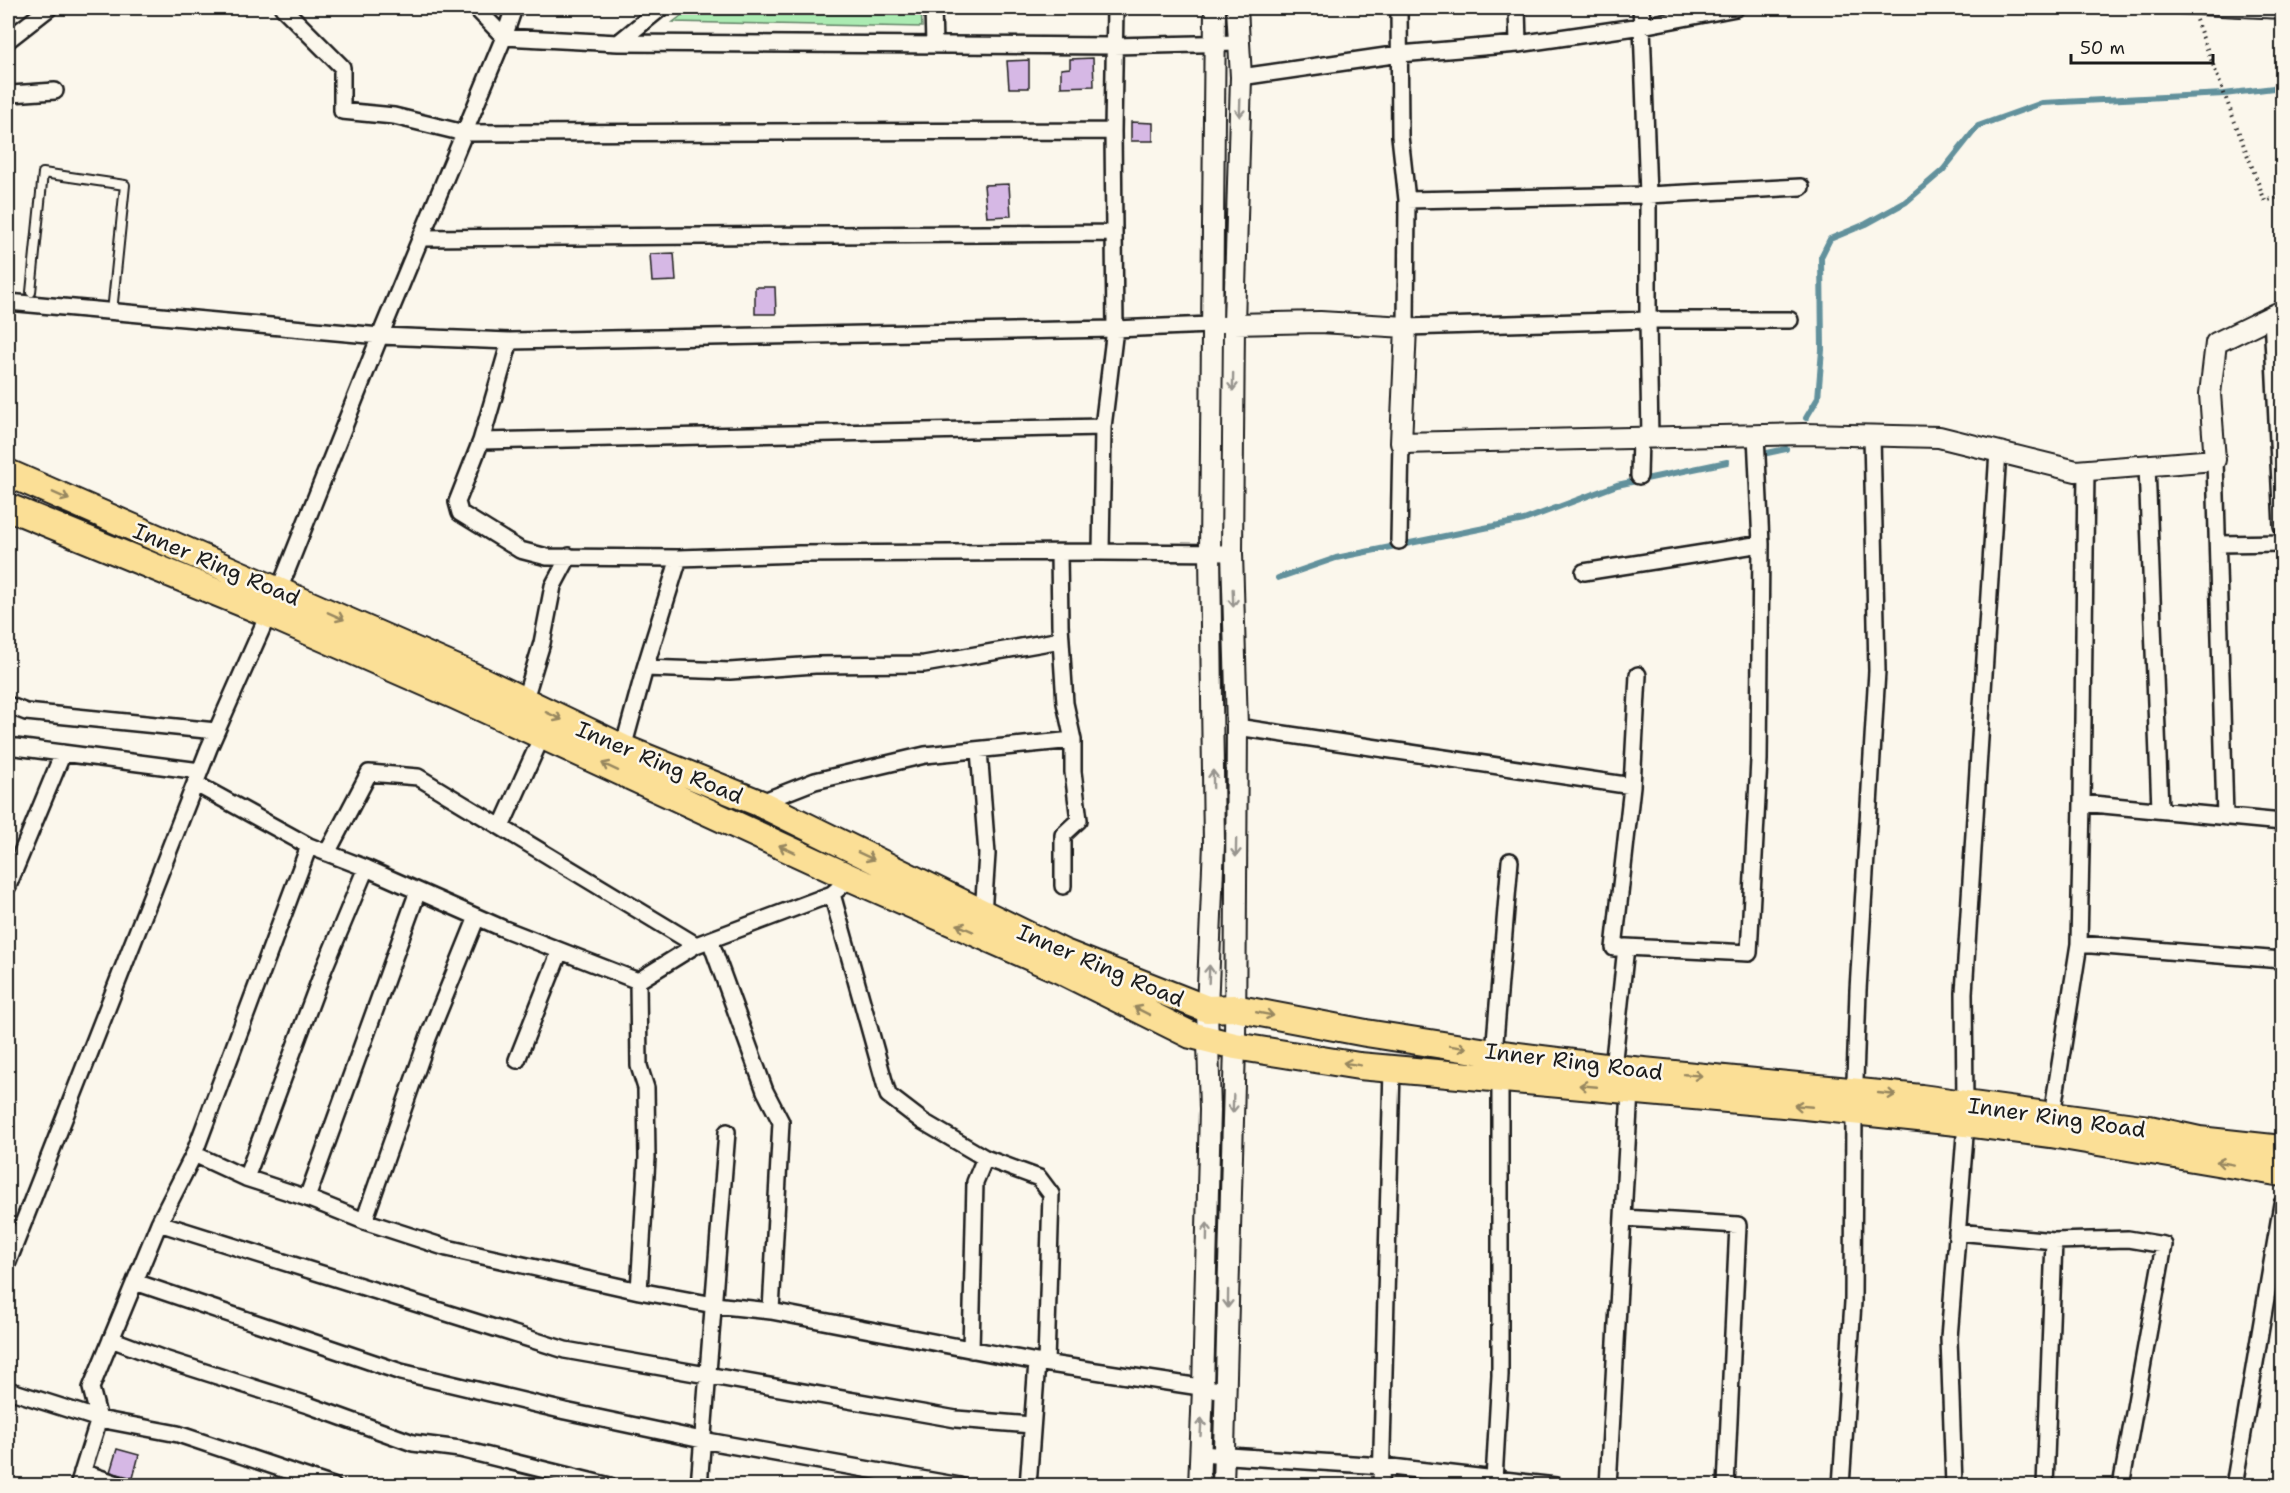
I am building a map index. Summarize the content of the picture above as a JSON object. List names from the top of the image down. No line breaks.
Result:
{"streets":{"highway":["Inner Ring Road"]},"scale_bar":"50 m"}
